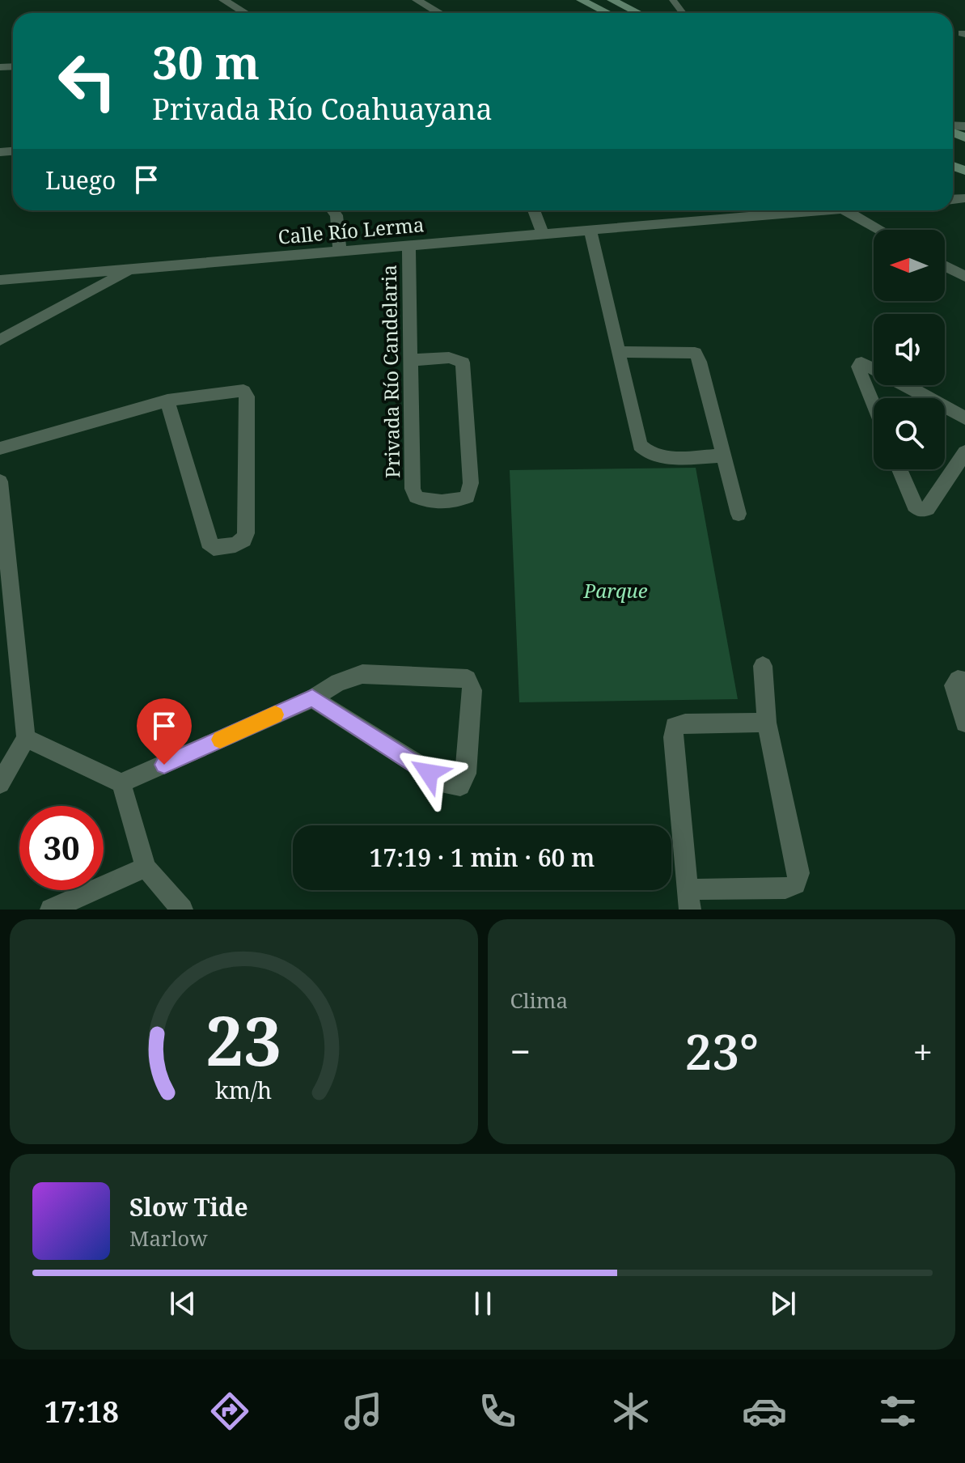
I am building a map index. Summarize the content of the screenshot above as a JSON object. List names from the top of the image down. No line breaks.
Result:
{"streets":{"street":["Calle Río Lerma","Privada Río Candelaria"]},"crossings":[["Calle Río Lerma","Privada Río Candelaria"]],"parks":["Parque"],"north":"left","page":{"turn":["30 m","Privada Río Coahuayana"],"then":"Luego","limit":"30","trip":"17:19 · 1 min · 60 m","tile":"Clima","heat":["−","23°","+"],"song":["Slow Tide","Marlow"],"tabs":"17:18","gauge":["23","km/h"]}}
